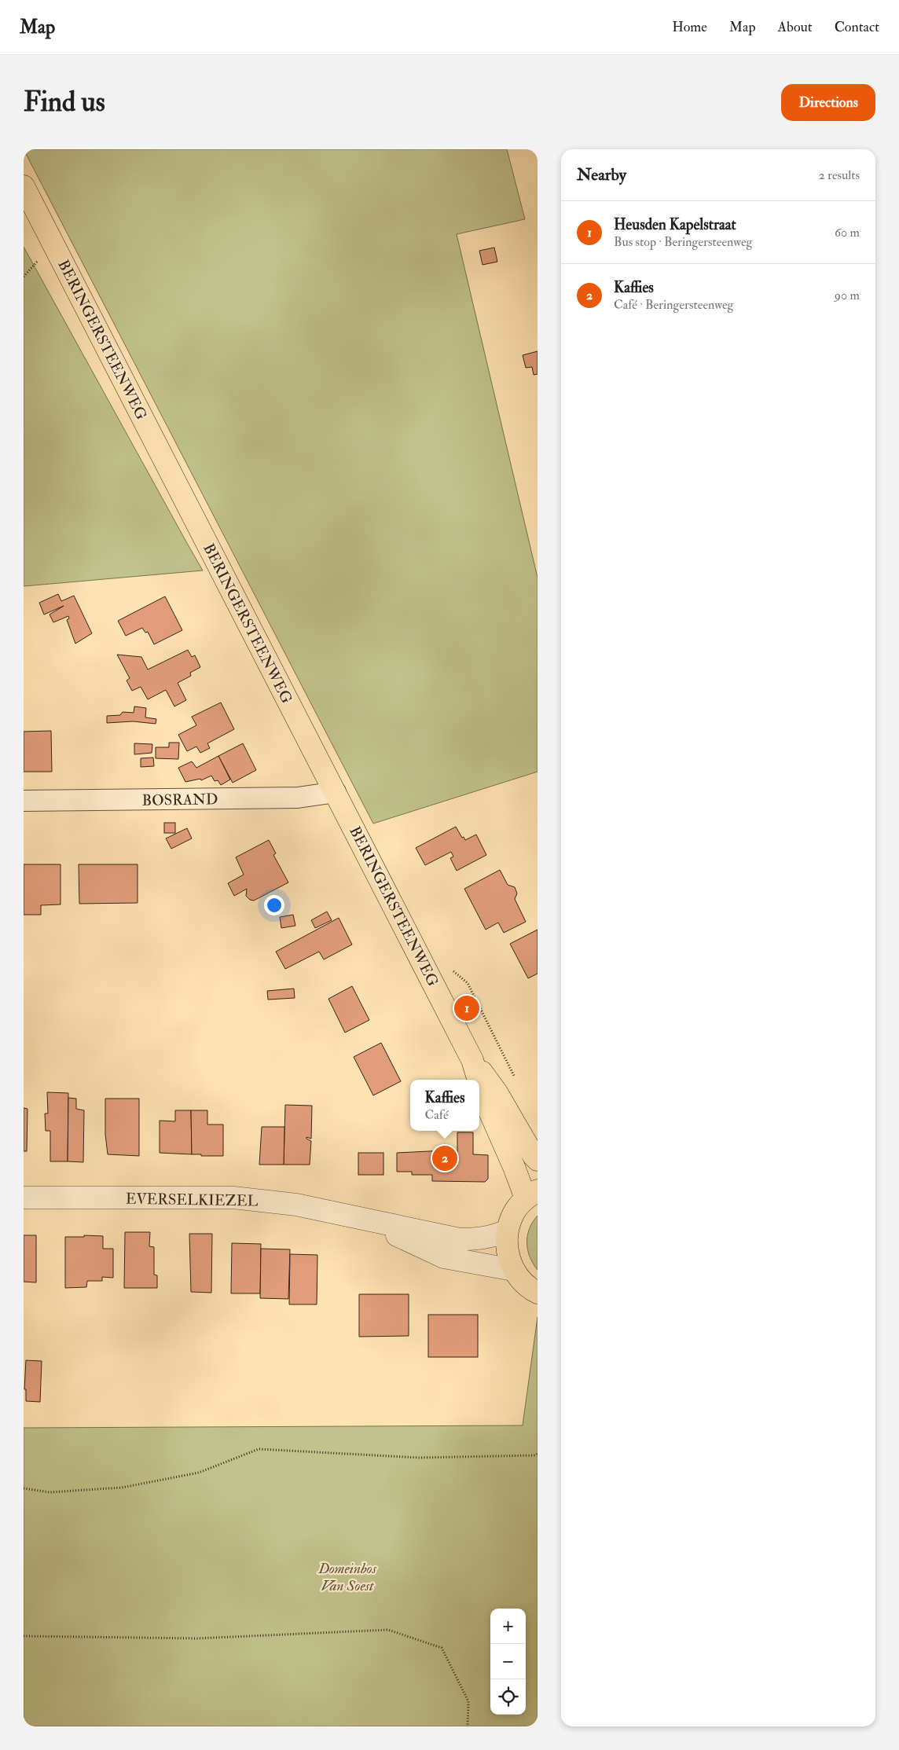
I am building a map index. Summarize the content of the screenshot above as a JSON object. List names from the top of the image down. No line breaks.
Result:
{"streets":{"main road":["BERINGERSTEENWEG"],"street":["BOSRAND","EVERSELKIEZEL"]},"crossings":[["BERINGERSTEENWEG","BOSRAND"],["BERINGERSTEENWEG","EVERSELKIEZEL"]],"parks":["Domeinbos Van Soest"],"page":{"header":"Map","nav":["Home","Map","About","Contact"],"buttons":"Directions","title":"Find us","heading":["Nearby","2 results"],"list":[{"mark":"1","name":"Heusden Kapelstraat","note":"Bus stop · Beringersteenweg","value":"60 m"},{"mark":"2","name":"Kaffies","note":"Café · Beringersteenweg","value":"90 m"}],"pins":["1","2"],"popup":["Kaffies","Café"],"map_buttons":["+","−"]}}
